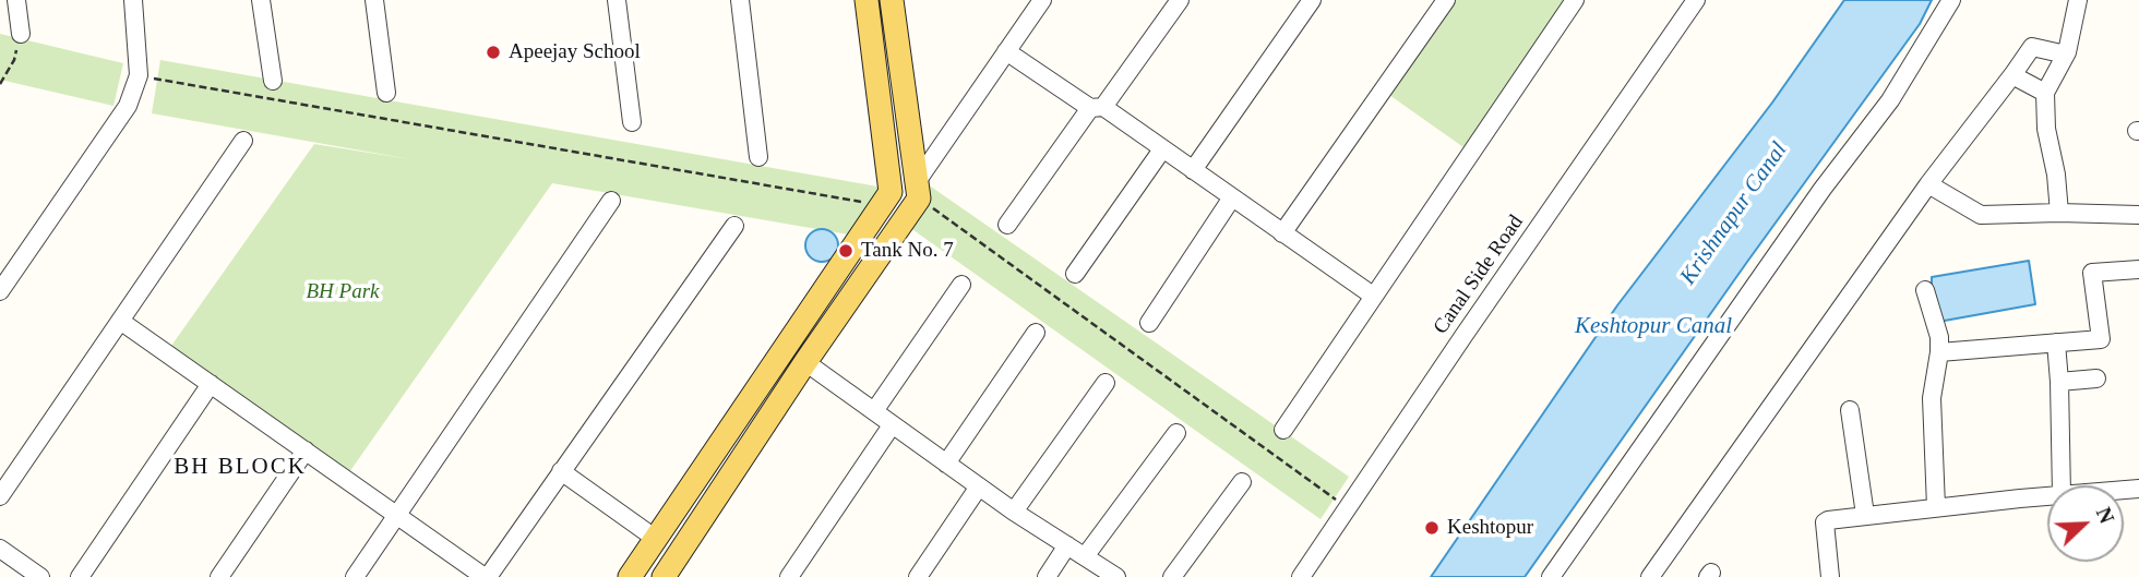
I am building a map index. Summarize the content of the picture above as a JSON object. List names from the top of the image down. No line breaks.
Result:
{"streets":{"street":["Canal Side Road"]},"districts":["BH BLOCK"],"water":["Krishnapur Canal","Keshtopur Canal"],"parks":["BH Park"],"places":["Apeejay School","Tank No. 7","Keshtopur"],"north":"top right"}
